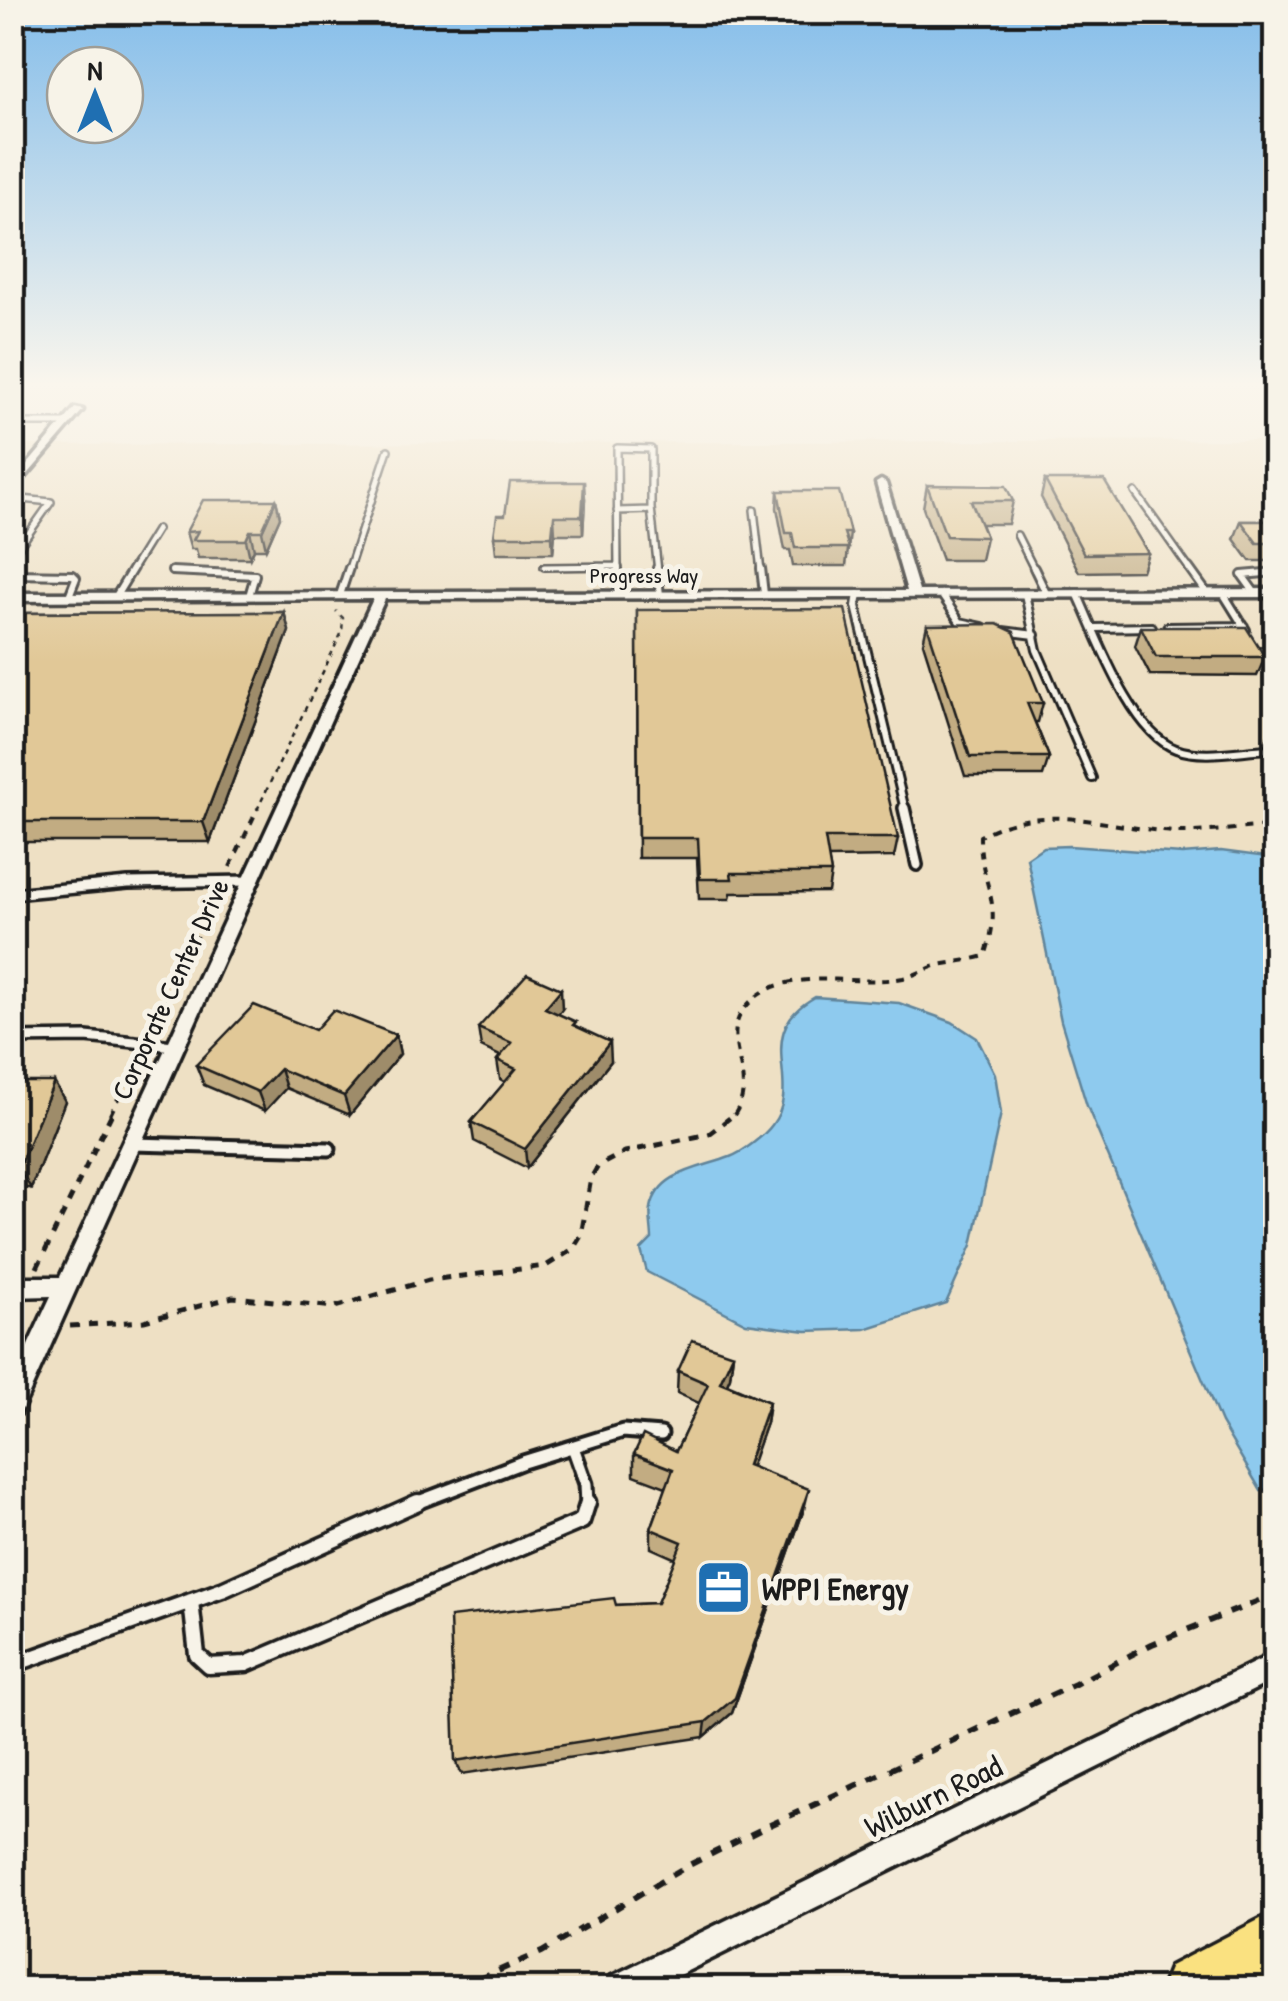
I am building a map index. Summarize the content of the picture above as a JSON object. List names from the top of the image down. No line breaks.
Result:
{"streets":{"street":["Progress Way","Corporate Center Drive","Wilburn Road"]},"crossings":[["Progress Way","Corporate Center Drive"]],"places":{"office":["WPPI Energy"]},"north":"top"}
